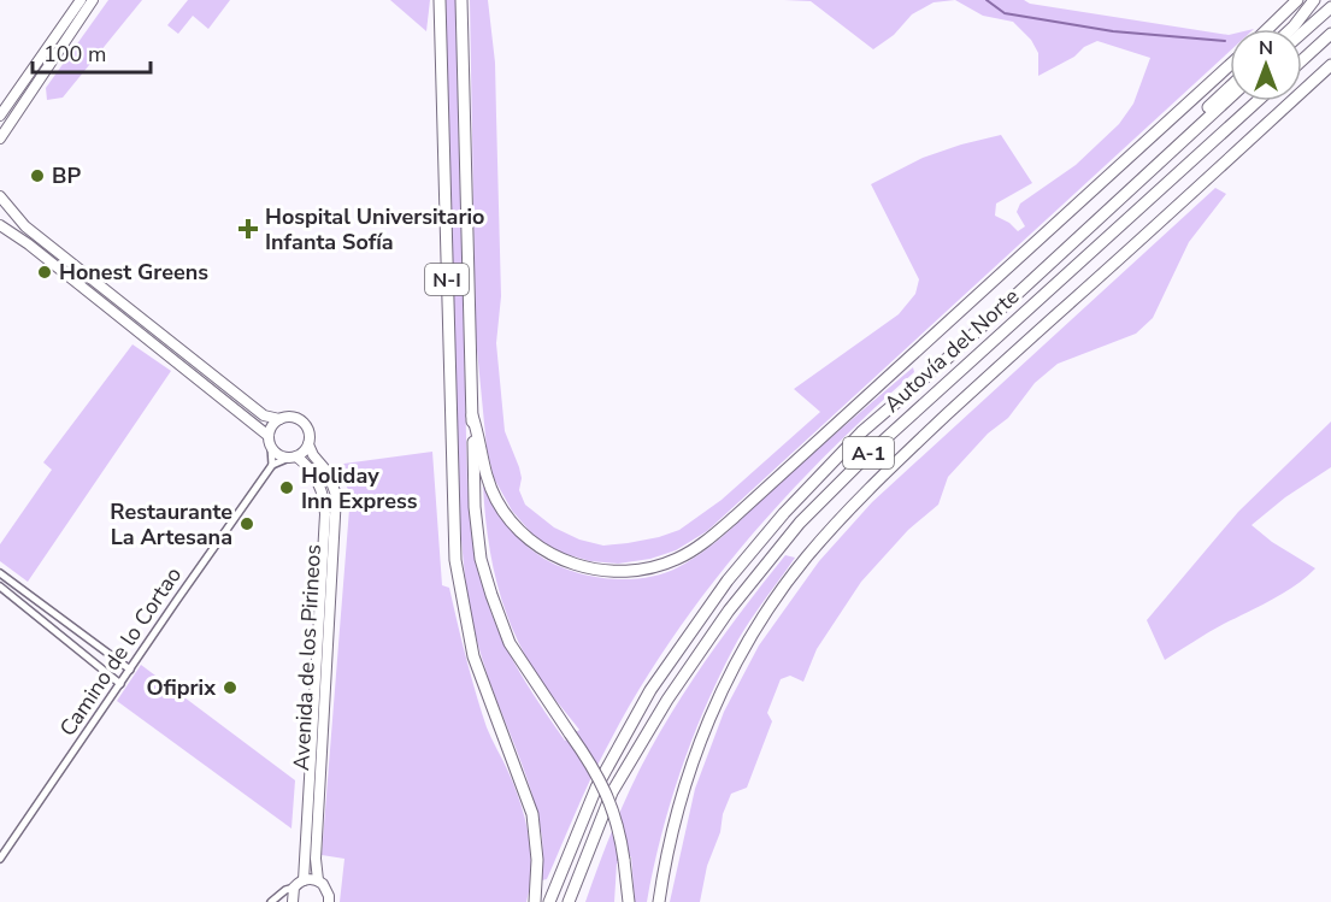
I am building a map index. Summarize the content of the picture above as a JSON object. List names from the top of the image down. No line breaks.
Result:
{"streets":{"highway":["N-I","Autovía del Norte","A-1"],"main road":["Avenida de los Pirineos"],"street":["Camino de lo Cortao"]},"places":{"other":["BP","Honest Greens","Holiday Inn Express","Restaurante La Artesana","Ofiprix"],"health":["Hospital Universitario Infanta Sofía"]},"scale_bar":"100 m","north":"top"}
